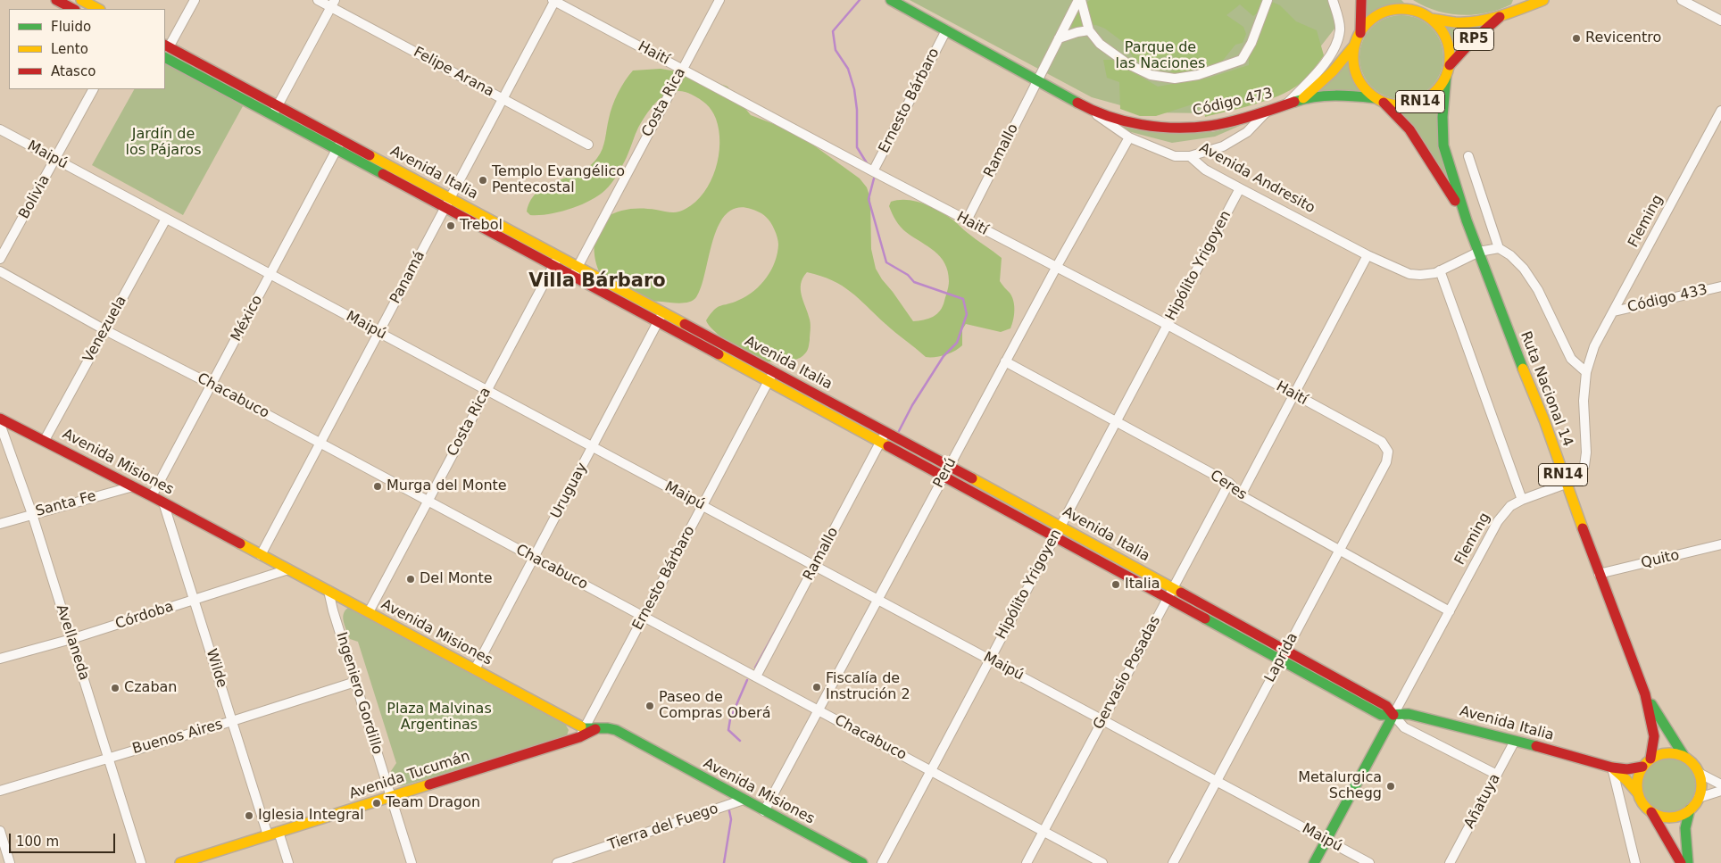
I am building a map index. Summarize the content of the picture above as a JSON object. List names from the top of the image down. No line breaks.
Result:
{"streets":{"main road":["RP5","RN14","Código 473","Avenida Italia","Avenida Andresito","Fleming","Ruta Nacional 14","Avenida Misiones","Avenida Tucumán"],"street":["Haití","Felipe Arana","Ernesto Bárbaro","Costa Rica","Ramallo","Maipú","Bolivia","Hipólito Yrigoyen","Panamá","Código 433","México","Venezuela","Chacabuco","Perú","Ceres","Uruguay","Santa Fe","Quito","Córdoba","Avellaneda","Laprida","Wilde","Gervasio Posadas","Ingeniero Gordillo","Buenos Aires","Añatuya","Tierra del Fuego"]},"crossings":[["RP5","RN14"],["RP5","Ruta Nacional 14"],["Haití","Ernesto Bárbaro"],["Haití","Costa Rica"],["Haití","Ramallo"],["Haití","Hipólito Yrigoyen"],["Haití","Panamá"],["Haití","Perú"],["Haití","Laprida"],["Felipe Arana","Panamá"],["Ernesto Bárbaro","Maipú"],["Ernesto Bárbaro","Avenida Italia"],["Ernesto Bárbaro","Avenida Andresito"],["Ernesto Bárbaro","Chacabuco"],["Ernesto Bárbaro","Avenida Misiones"],["Ernesto Bárbaro","Avenida Tucumán"],["RN14","Ruta Nacional 14"],["Costa Rica","Maipú"],["Costa Rica","Avenida Italia"],["Costa Rica","Chacabuco"],["Costa Rica","Avenida Misiones"],["Código 473","Avenida Andresito"],["Ramallo","Maipú"],["Ramallo","Avenida Italia"],["Ramallo","Avenida Andresito"],["Ramallo","Chacabuco"],["Maipú","Bolivia"],["Maipú","Fleming"],["Maipú","Hipólito Yrigoyen"],["Maipú","Panamá"],["Maipú","México"],["Maipú","Venezuela"],["Maipú","Perú"],["Maipú","Uruguay"],["Maipú","Laprida"],["Maipú","Gervasio Posadas"],["Avenida Italia","Fleming"],["Avenida Italia","Hipólito Yrigoyen"],["Avenida Italia","Panamá"],["Avenida Italia","México"],["Avenida Italia","Ruta Nacional 14"],["Avenida Italia","Perú"],["Avenida Italia","Uruguay"],["Avenida Italia","Laprida"],["Avenida Italia","Gervasio Posadas"],["Avenida Italia","Añatuya"],["Avenida Andresito","Hipólito Yrigoyen"],["Avenida Andresito","Ruta Nacional 14"],["Avenida Andresito","Perú"],["Fleming","Código 433"],["Fleming","Ruta Nacional 14"],["Fleming","Ceres"],["Hipólito Yrigoyen","Chacabuco"],["Hipólito Yrigoyen","Ceres"],["Panamá","Chacabuco"],["Panamá","Avenida Misiones"],["México","Chacabuco"],["México","Avenida Misiones"],["Venezuela","Chacabuco"],["Venezuela","Avenida Misiones"],["Ruta Nacional 14","Quito"],["Chacabuco","Perú"],["Chacabuco","Uruguay"],["Chacabuco","Gervasio Posadas"],["Avenida Misiones","Perú"],["Avenida Misiones","Uruguay"],["Avenida Misiones","Santa Fe"],["Avenida Misiones","Córdoba"],["Avenida Misiones","Wilde"],["Avenida Misiones","Ingeniero Gordillo"],["Avenida Misiones","Avenida Tucumán"],["Avenida Misiones","Tierra del Fuego"],["Perú","Ceres"],["Ceres","Laprida"],["Ceres","Gervasio Posadas"],["Santa Fe","Avellaneda"],["Córdoba","Avellaneda"],["Córdoba","Wilde"],["Avellaneda","Buenos Aires"],["Wilde","Buenos Aires"],["Wilde","Avenida Tucumán"],["Ingeniero Gordillo","Buenos Aires"],["Ingeniero Gordillo","Avenida Tucumán"]],"districts":["Villa Bárbaro"],"parks":["Parque de las Naciones","Jardín de los Pájaros","Plaza Malvinas Argentinas"],"places":["Revicentro","Templo Evangélico Pentecostal","Trebol","Murga del Monte","Del Monte","Italia","Fiscalía de Instrución 2","Czaban","Paseo de Compras Oberá","Metalurgica Schegg","Team Dragon","Iglesia Integral"],"legend":["Fluido","Lento","Atasco"],"scale_bar":"100 m"}
